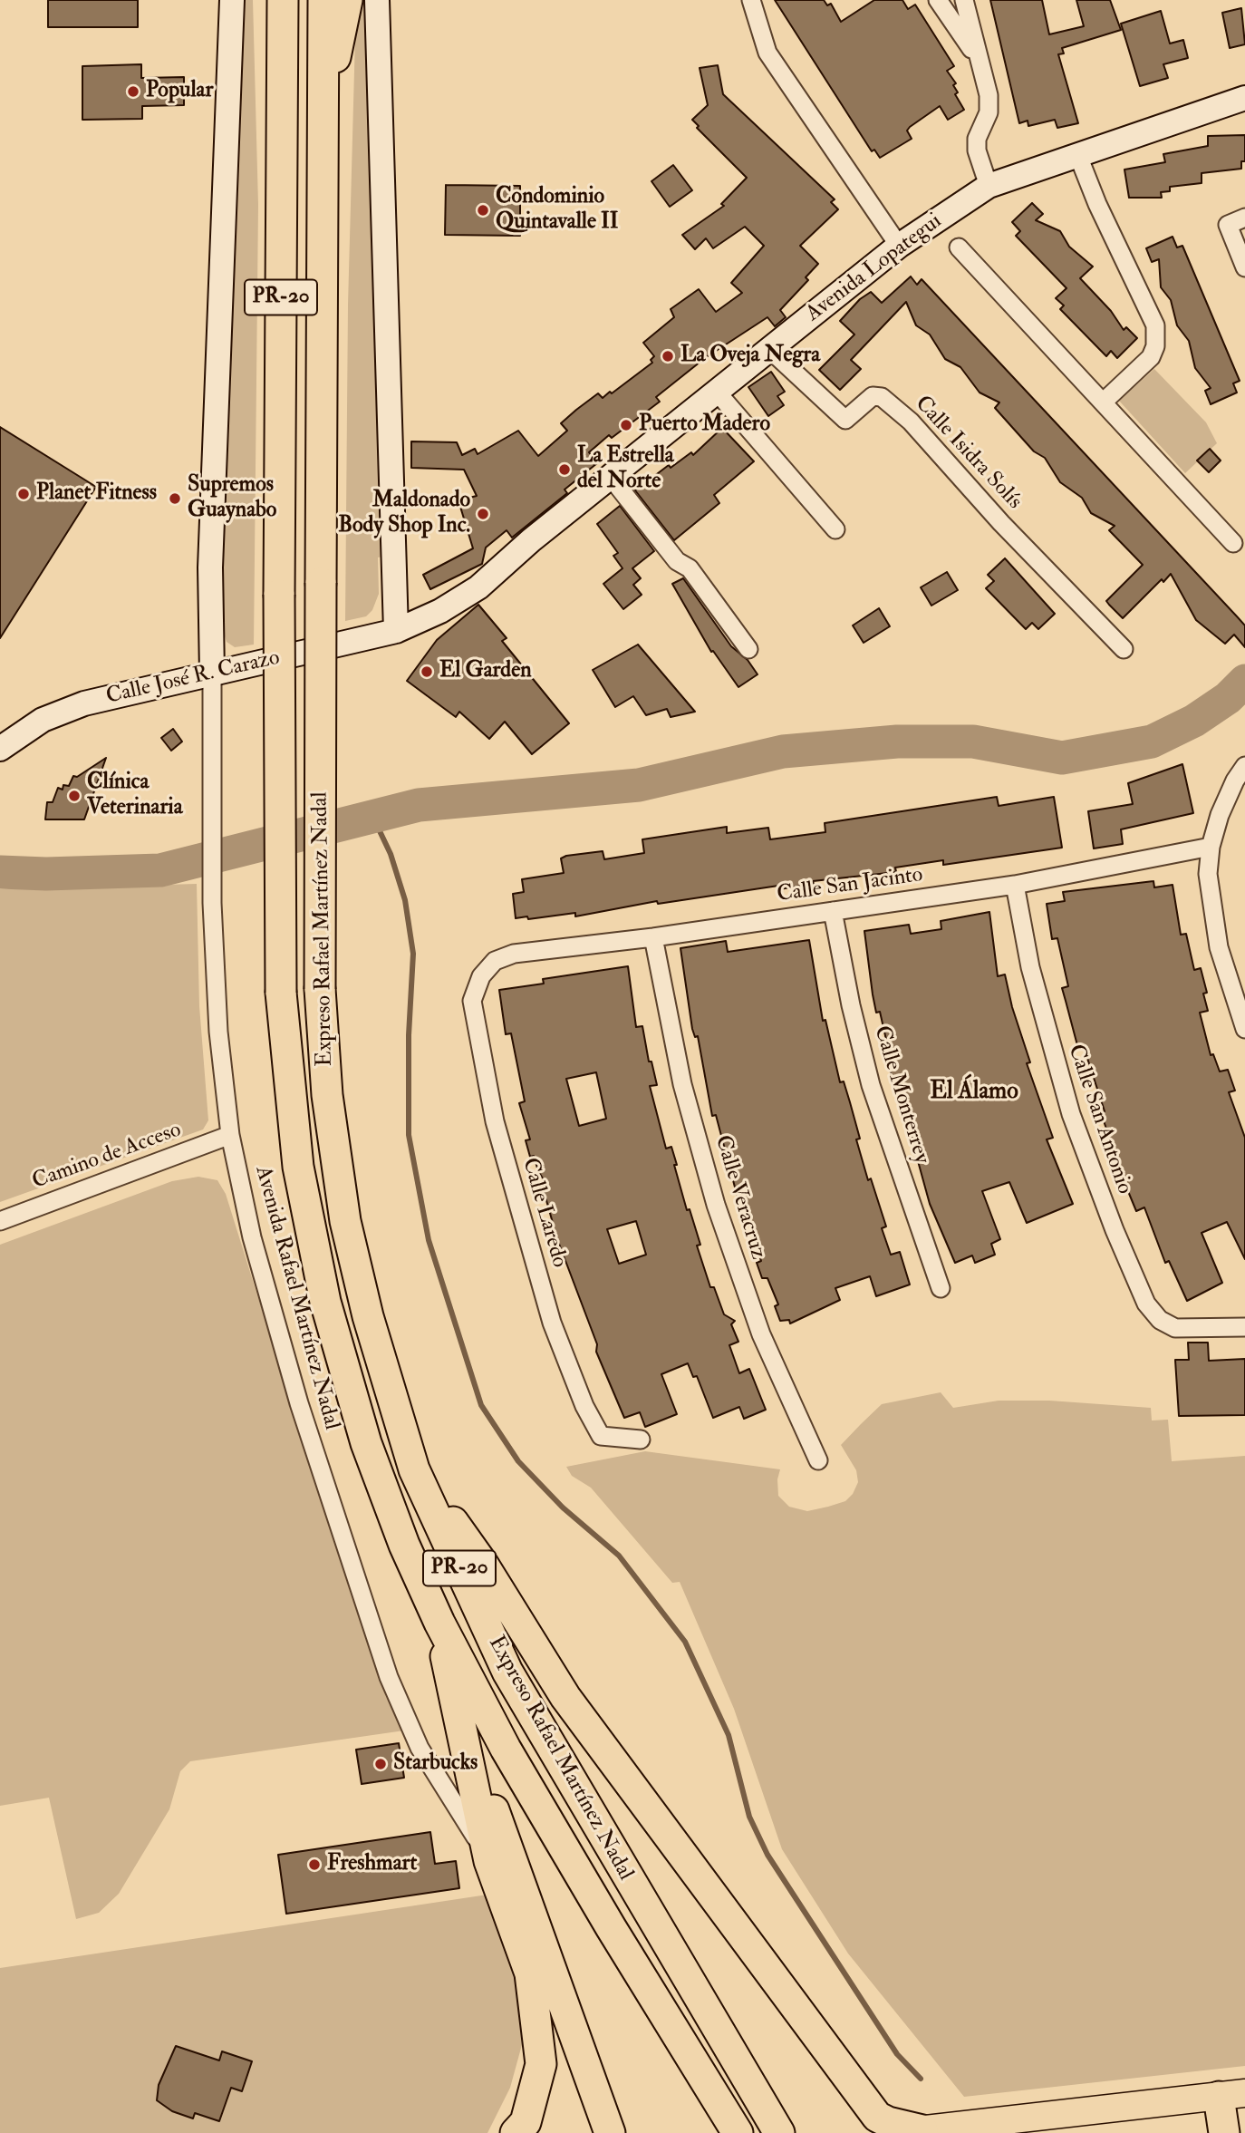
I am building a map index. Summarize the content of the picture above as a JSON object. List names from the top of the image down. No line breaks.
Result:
{"streets":{"highway":["PR-20","Expreso Rafael Martínez Nadal"],"street":["Avenida Lopategui","Calle Isidra Solís","Calle José R. Carazo","Calle San Jacinto","Calle Monterrey","Calle San Antonio","Camino de Acceso","Calle Veracruz","Calle Laredo","Avenida Rafael Martínez Nadal"]},"crossings":[["Avenida Lopategui","Calle Isidra Solís"],["Avenida Lopategui","Calle José R. Carazo"],["Calle José R. Carazo","Avenida Rafael Martínez Nadal"],["Calle San Jacinto","Calle Monterrey"],["Calle San Jacinto","Calle San Antonio"],["Calle San Jacinto","Calle Veracruz"],["Calle San Jacinto","Calle Laredo"],["Camino de Acceso","Avenida Rafael Martínez Nadal"]],"districts":["El Álamo"],"places":["Popular","Condominio Quintavalle II","La Oveja Negra","Puerto Madero","La Estrella del Norte","Planet Fitness","Supremos Guaynabo","Maldonado Body Shop Inc.","El Garden","Clínica Veterinaria","Starbucks","Freshmart"]}
